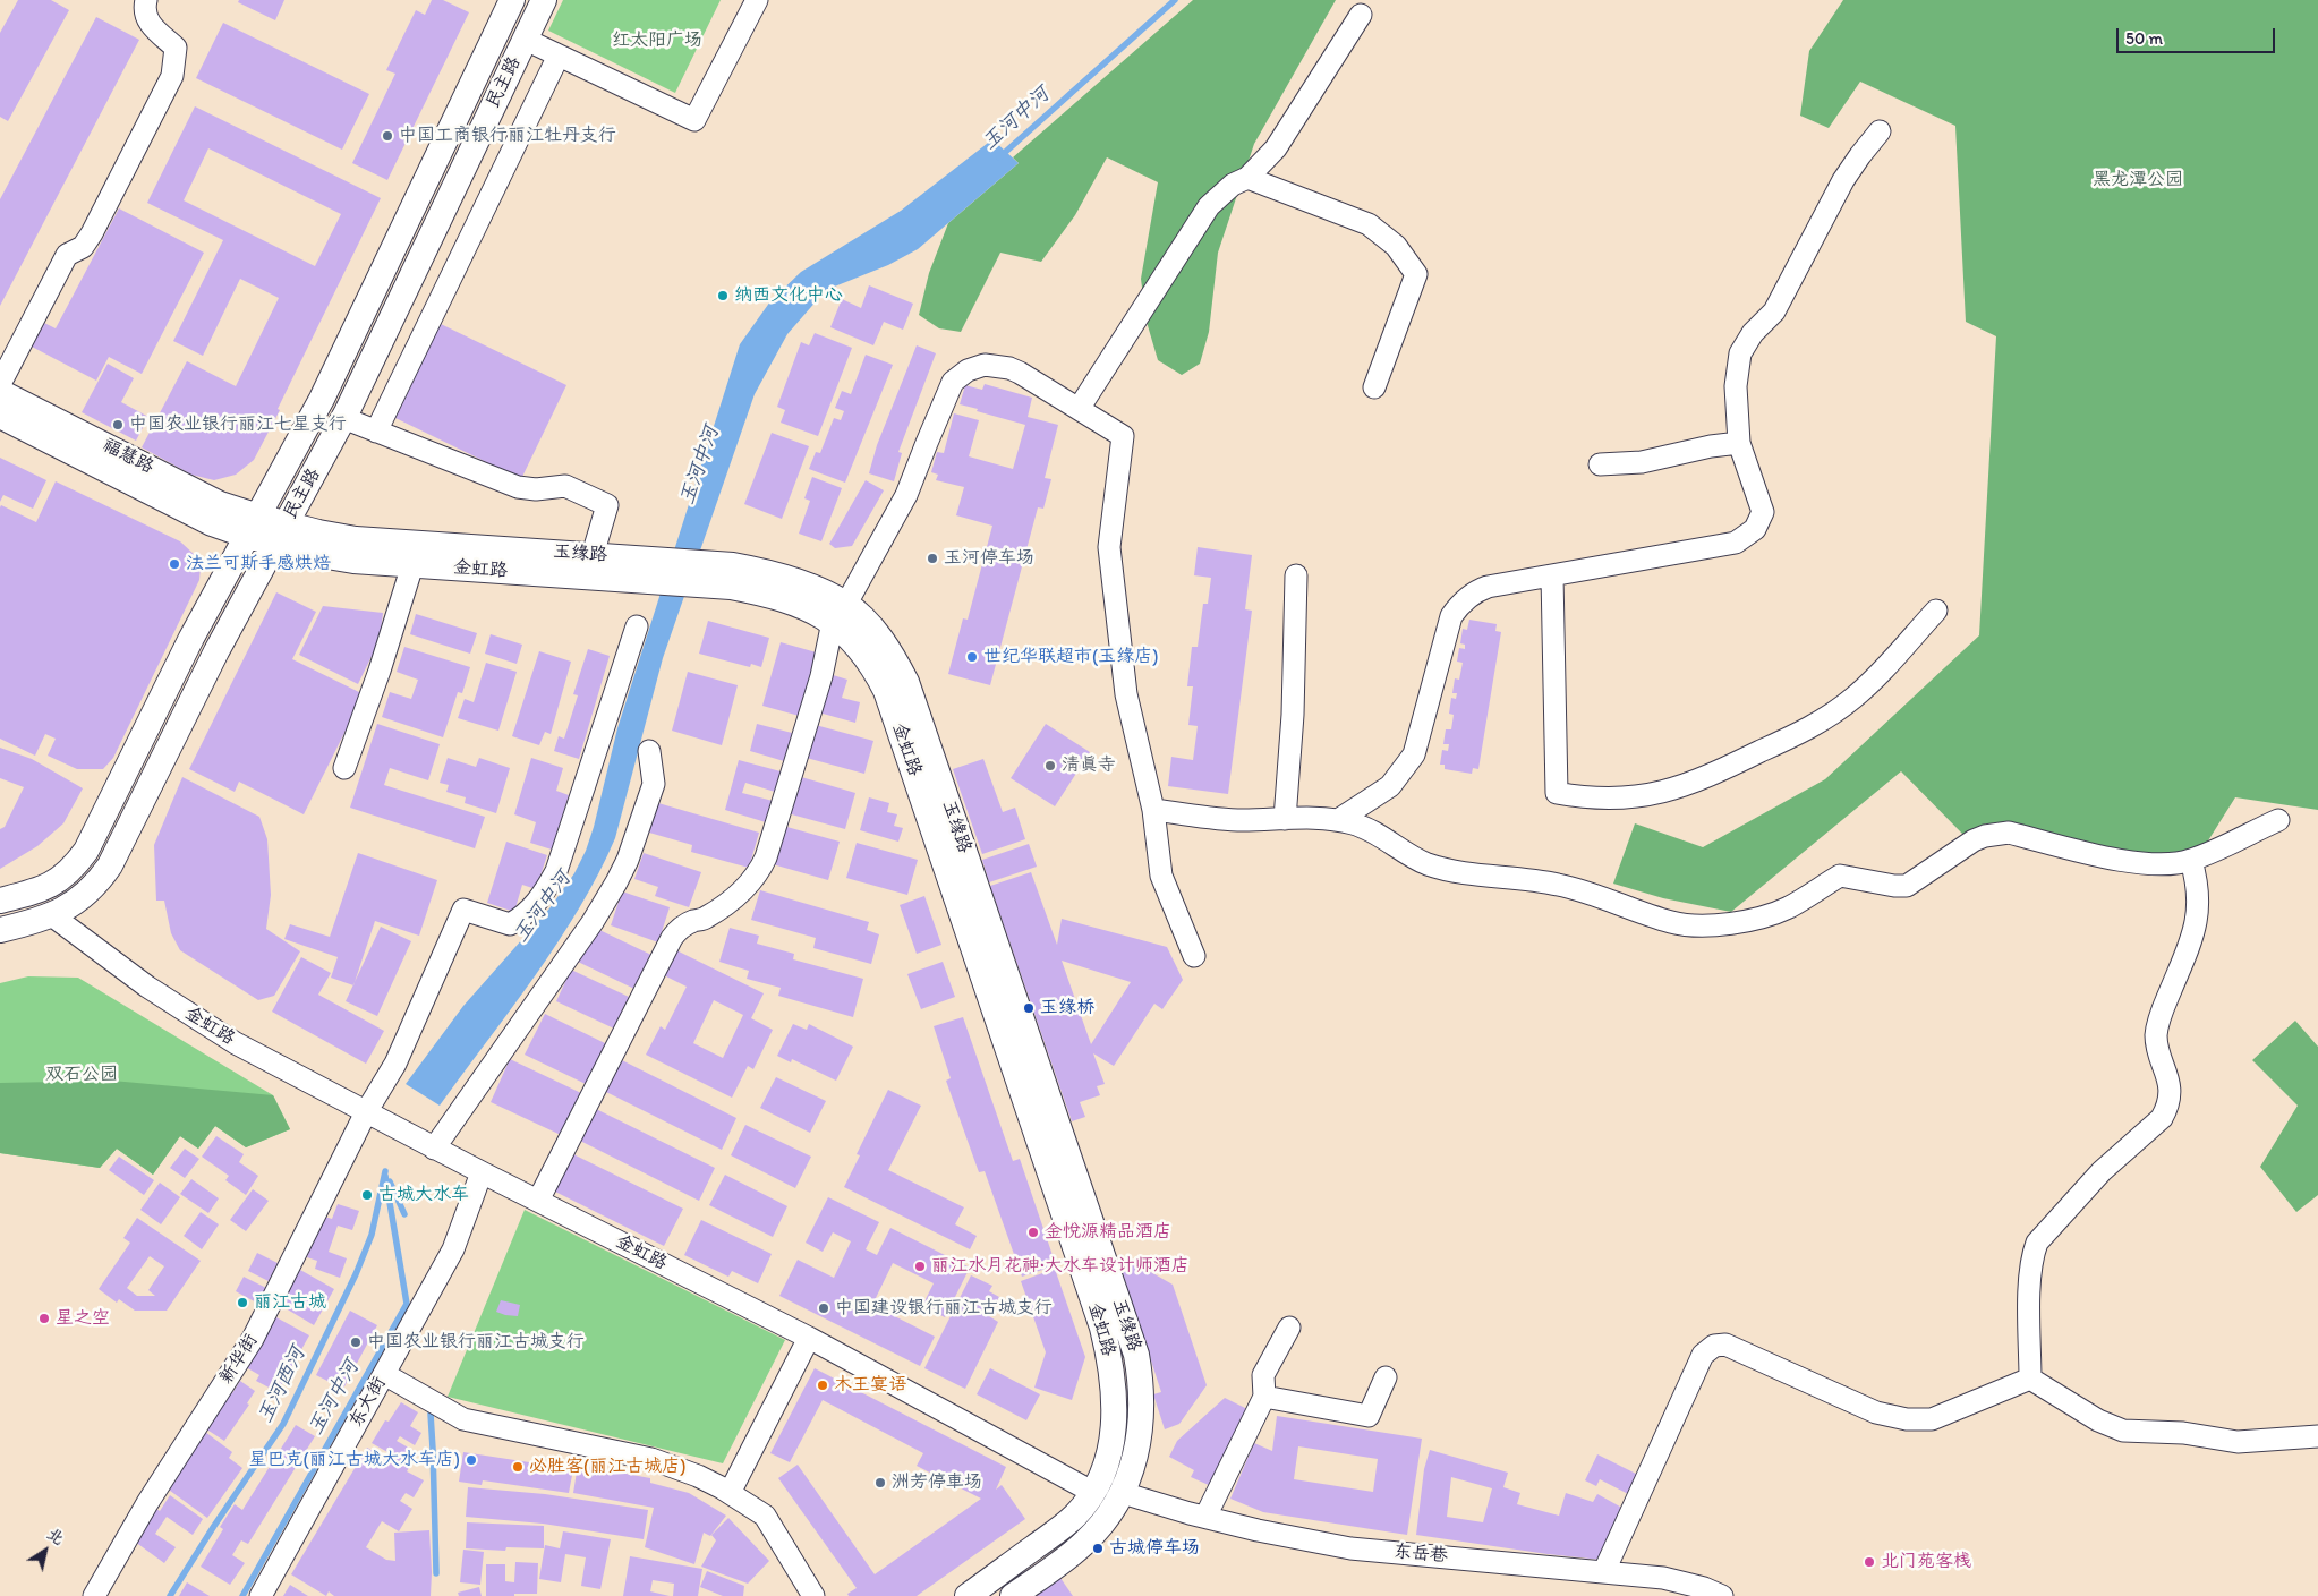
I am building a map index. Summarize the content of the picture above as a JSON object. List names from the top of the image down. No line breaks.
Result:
{"streets":{"main road":["民主路","福慧路","玉缘路","金虹路"],"street":["新华街","东大街","东岳巷"]},"crossings":[["民主路","福慧路"],["民主路","玉缘路"],["民主路","金虹路"],["福慧路","金虹路"],["玉缘路","金虹路"],["玉缘路","东岳巷"],["金虹路","新华街"],["金虹路","东大街"]],"water":["玉河中河","玉河西河"],"parks":["红太阳广场","黑龙潭公园","双石公园"],"places":["中国工商银行丽江牡丹支行","纳西文化中心","中国农业银行丽江七星支行","玉河停车场","法兰可斯手感烘焙","世纪华联超市(玉缘店)","清真寺","玉缘桥","古城大水车","金悦源精品酒店","丽江水月花神·大水车设计师酒店","丽江古城","中国建设银行丽江古城支行","星之空","中国农业银行丽江古城支行","木王宴语","星巴克(丽江古城大水车店)","必胜客(丽江古城店)","洲芳停車场","古城停车场","北门苑客栈"],"scale_bar":"50 m","north":"top right"}
